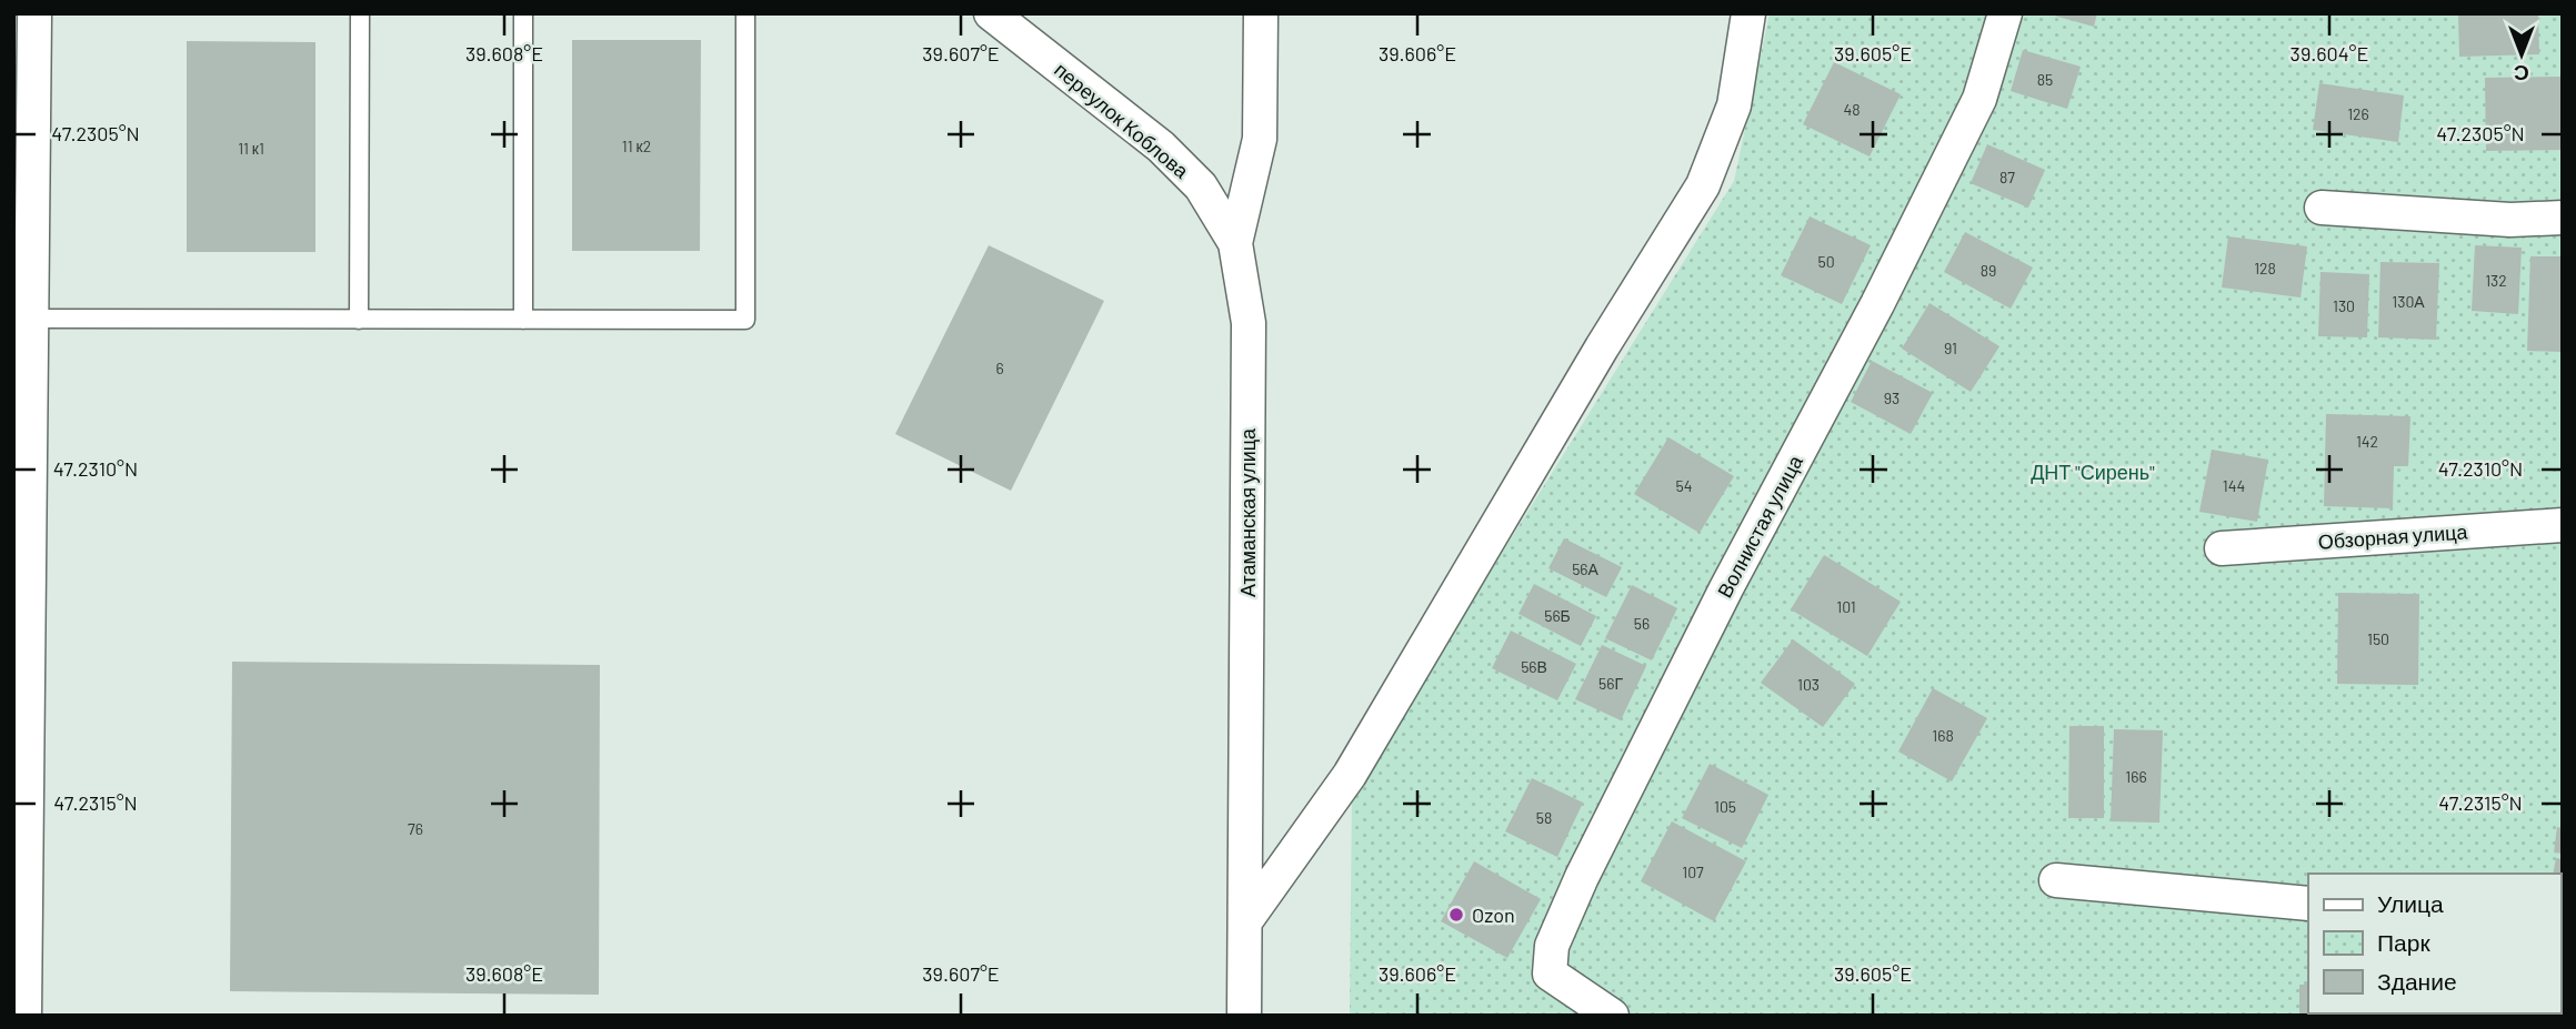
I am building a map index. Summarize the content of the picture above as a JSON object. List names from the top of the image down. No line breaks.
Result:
{"streets":{"street":["переулок Коблова","Атаманская улица","Волнистая улица","Обзорная улица"]},"crossings":[["переулок Коблова","Атаманская улица"]],"parks":["ДНТ \"Сирень\""],"places":["Ozon"],"house_numbers":["85","48","126","11 к2","11 к1","87","50","128","89","132","130А","130","91","6","93","142","54","144","56А","101","56Б","56","150","56В","56Г","103","168","166","105","58","76","107"],"legend":["Улица","Парк","Здание"],"north":"bottom","coordinates":["39.608°E","39.607°E","39.606°E","39.605°E","39.604°E","47.2305°N","47.2310°N","47.2315°N"]}
